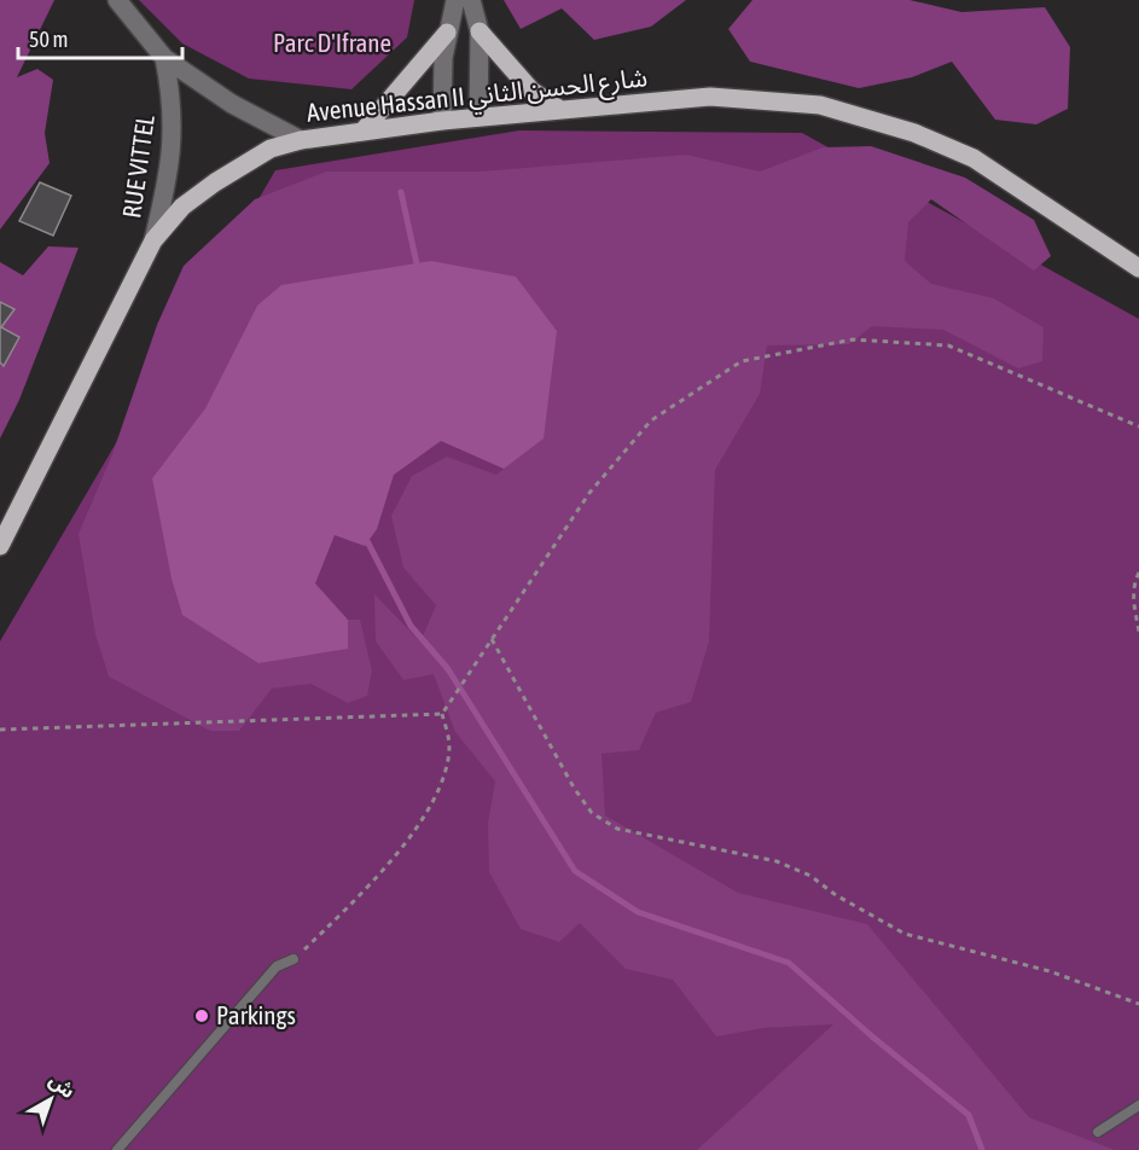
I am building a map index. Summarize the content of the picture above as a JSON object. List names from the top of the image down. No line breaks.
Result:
{"streets":{"main road":["Avenue Hassan II شارع الحسن الثاني"],"street":["RUE VITTEL"]},"crossings":[["Avenue Hassan II شارع الحسن الثاني","RUE VITTEL"]],"parks":["Parc D'Ifrane"],"places":["Parkings"],"scale_bar":"50 m","north":"top right"}
